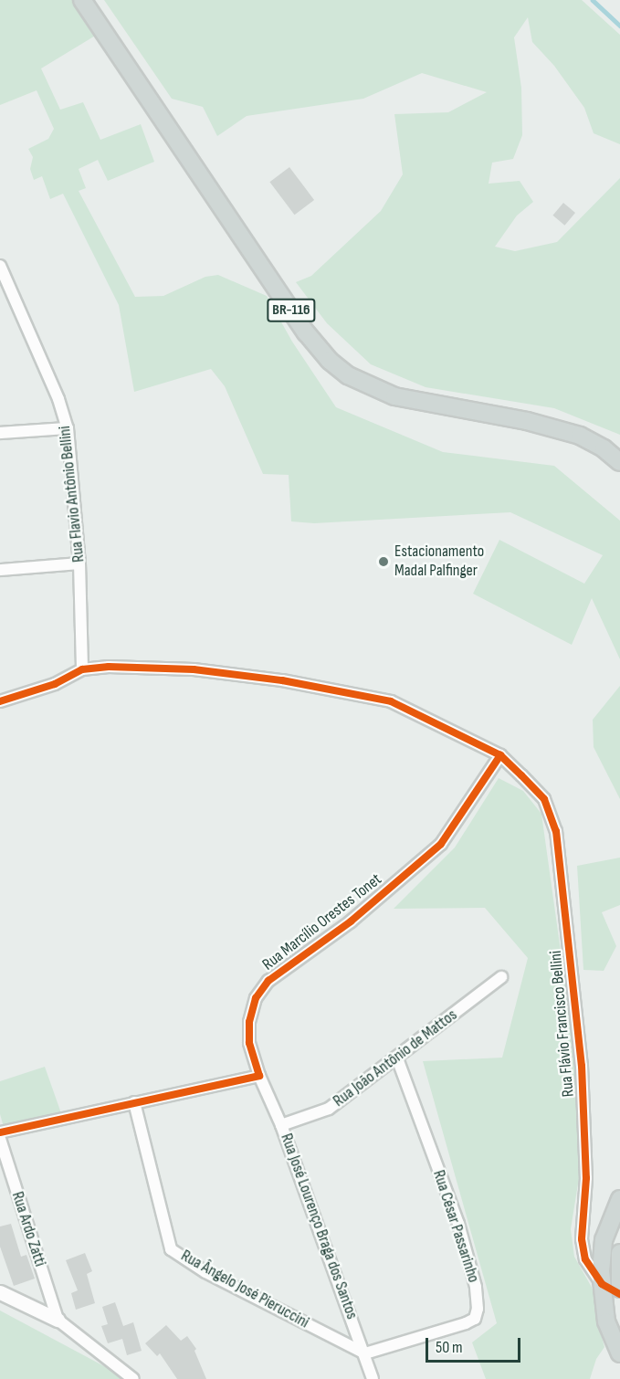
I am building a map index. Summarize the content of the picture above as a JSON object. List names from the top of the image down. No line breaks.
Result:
{"streets":{"main road":["BR-116"],"street":["Rua Flavio Antônio Bellini","Rua Marcílio Orestes Tonet","Rua Flávio Francisco Bellini","Rua João Antônio de Mattos","Rua José Lourenço Braga dos Santos","Rua César Passarinho","Rua Ardo Zatti","Rua Ângelo José Pieruccini"]},"crossings":[["Rua Flavio Antônio Bellini","Rua Flávio Francisco Bellini"],["Rua Marcílio Orestes Tonet","Rua Flávio Francisco Bellini"],["Rua Marcílio Orestes Tonet","Rua José Lourenço Braga dos Santos"],["Rua João Antônio de Mattos","Rua José Lourenço Braga dos Santos"],["Rua João Antônio de Mattos","Rua César Passarinho"],["Rua José Lourenço Braga dos Santos","Rua César Passarinho"],["Rua José Lourenço Braga dos Santos","Rua Ângelo José Pieruccini"],["Rua César Passarinho","Rua Ângelo José Pieruccini"]],"places":["Estacionamento Madal Palfinger"],"scale_bar":"50 m"}
